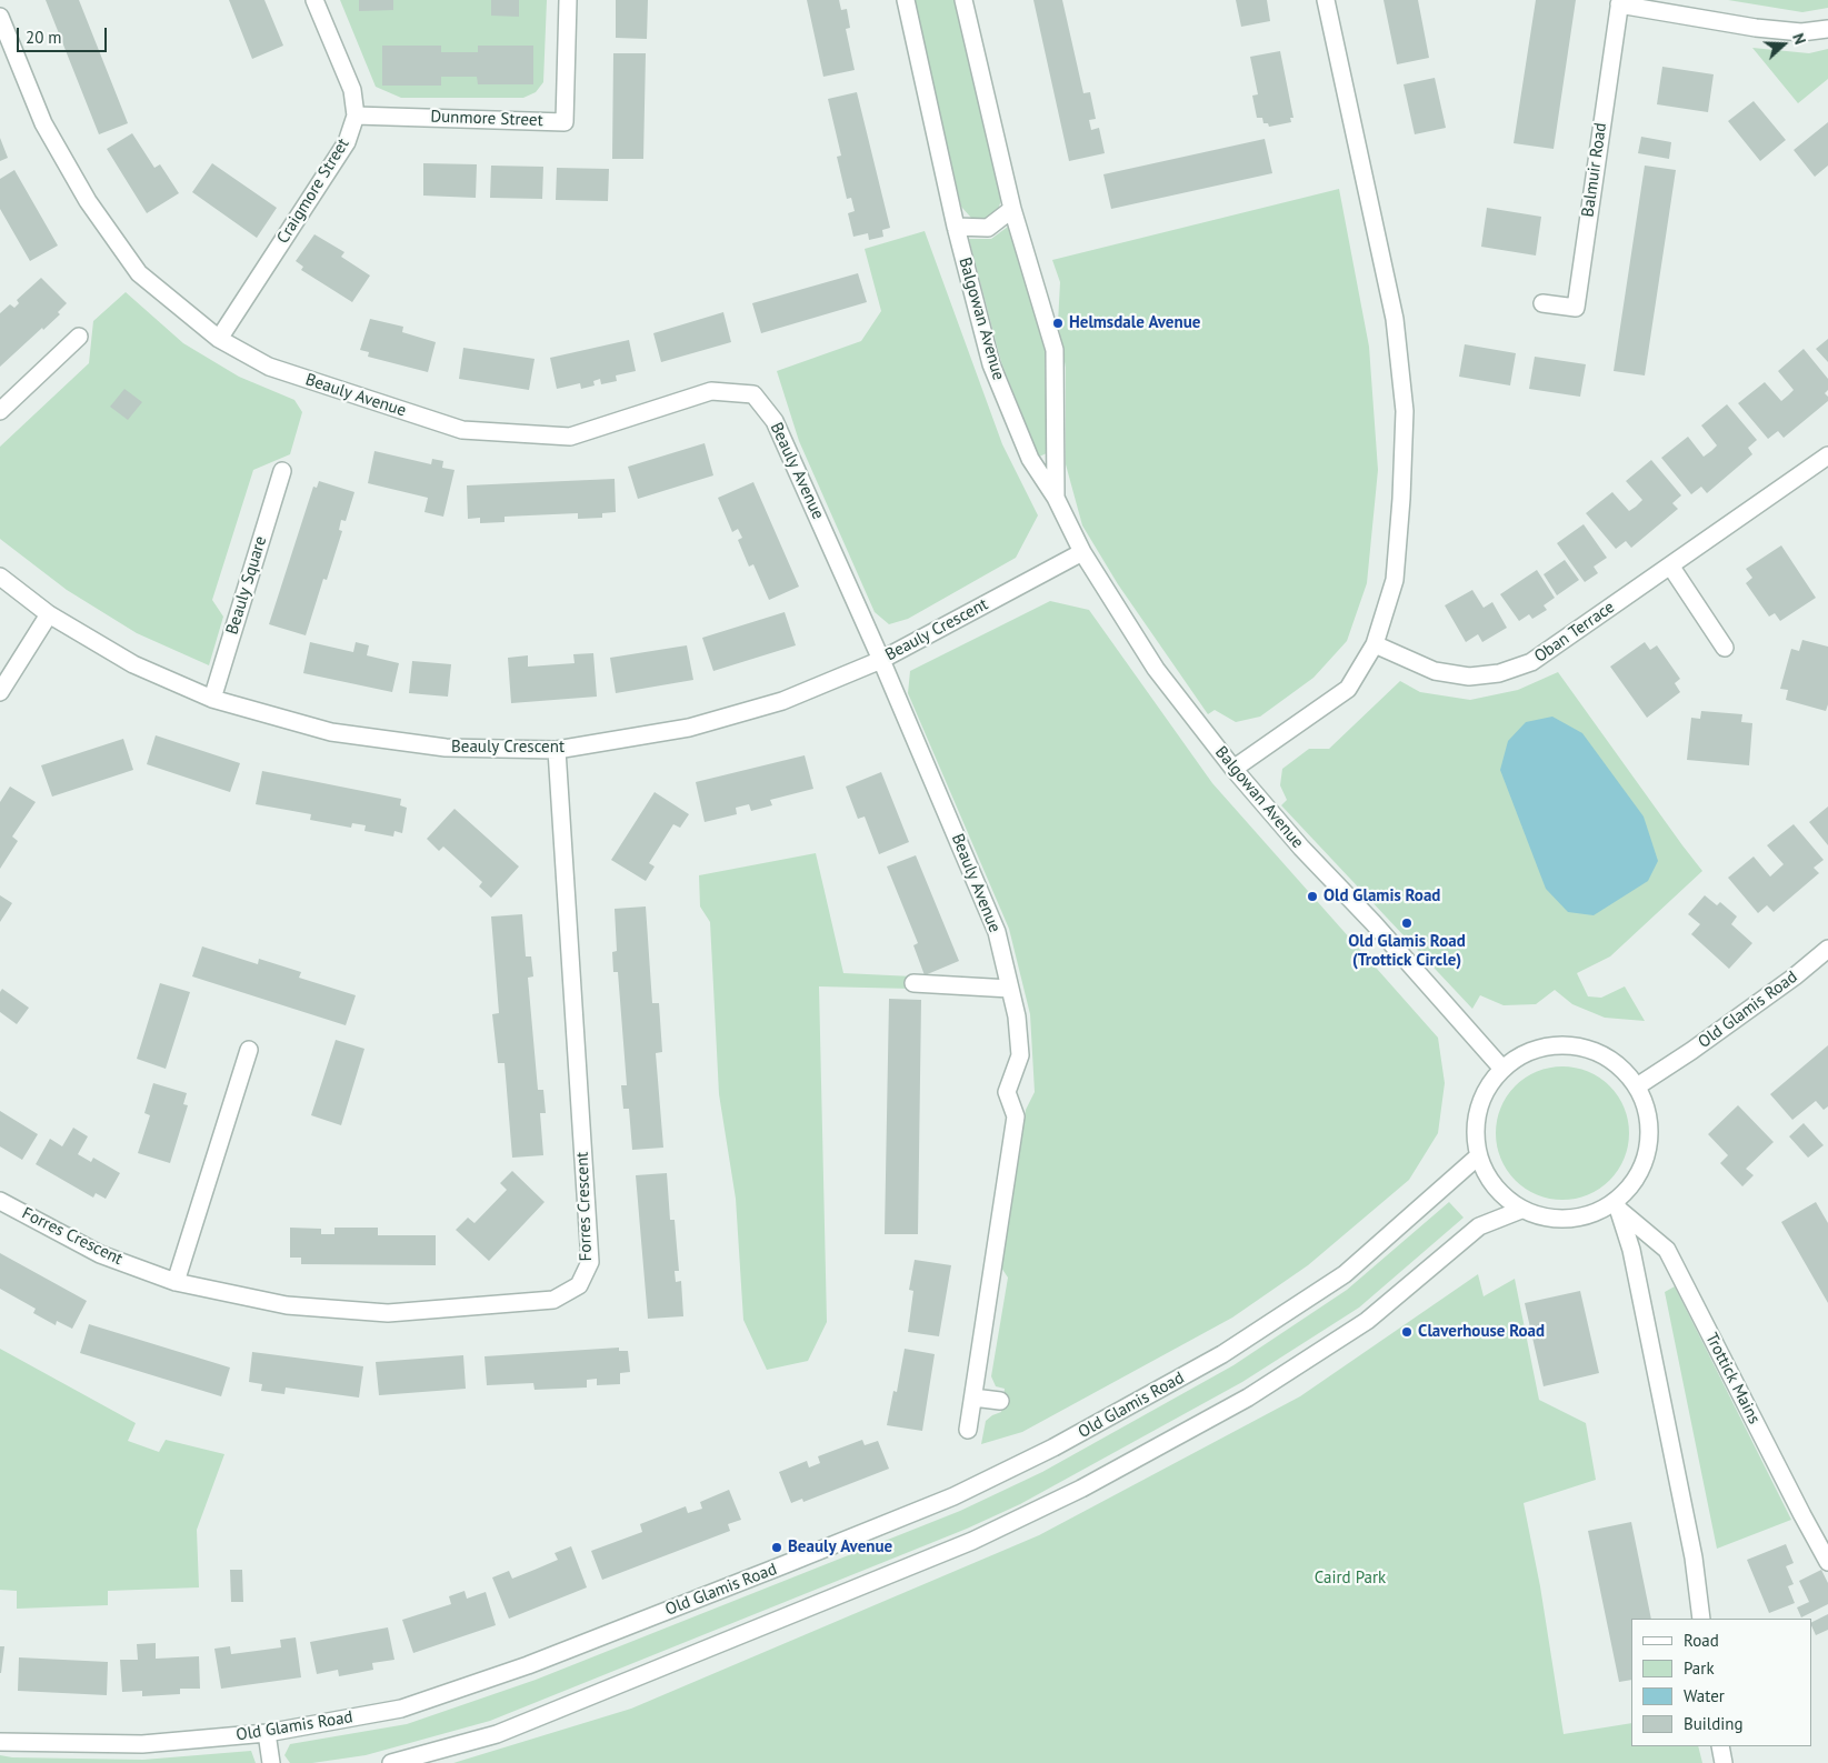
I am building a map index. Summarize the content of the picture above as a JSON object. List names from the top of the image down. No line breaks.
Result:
{"streets":{"street":["Dunmore Street","Balmuir Road","Craigmore Street","Balgowan Avenue","Beauly Avenue","Beauly Square","Beauly Crescent","Oban Terrace","Old Glamis Road","Forres Crescent","Trottick Mains"]},"crossings":[["Dunmore Street","Craigmore Street"],["Craigmore Street","Beauly Avenue"],["Balgowan Avenue","Beauly Crescent"],["Balgowan Avenue","Old Glamis Road"],["Balgowan Avenue","Trottick Mains"],["Beauly Avenue","Beauly Crescent"],["Beauly Square","Beauly Crescent"],["Beauly Crescent","Forres Crescent"],["Old Glamis Road","Trottick Mains"]],"parks":["Caird Park"],"places":["Helmsdale Avenue","Old Glamis Road","Old Glamis Road (Trottick Circle)","Claverhouse Road","Beauly Avenue"],"legend":["Road","Park","Water","Building"],"scale_bar":"20 m","north":"right"}
